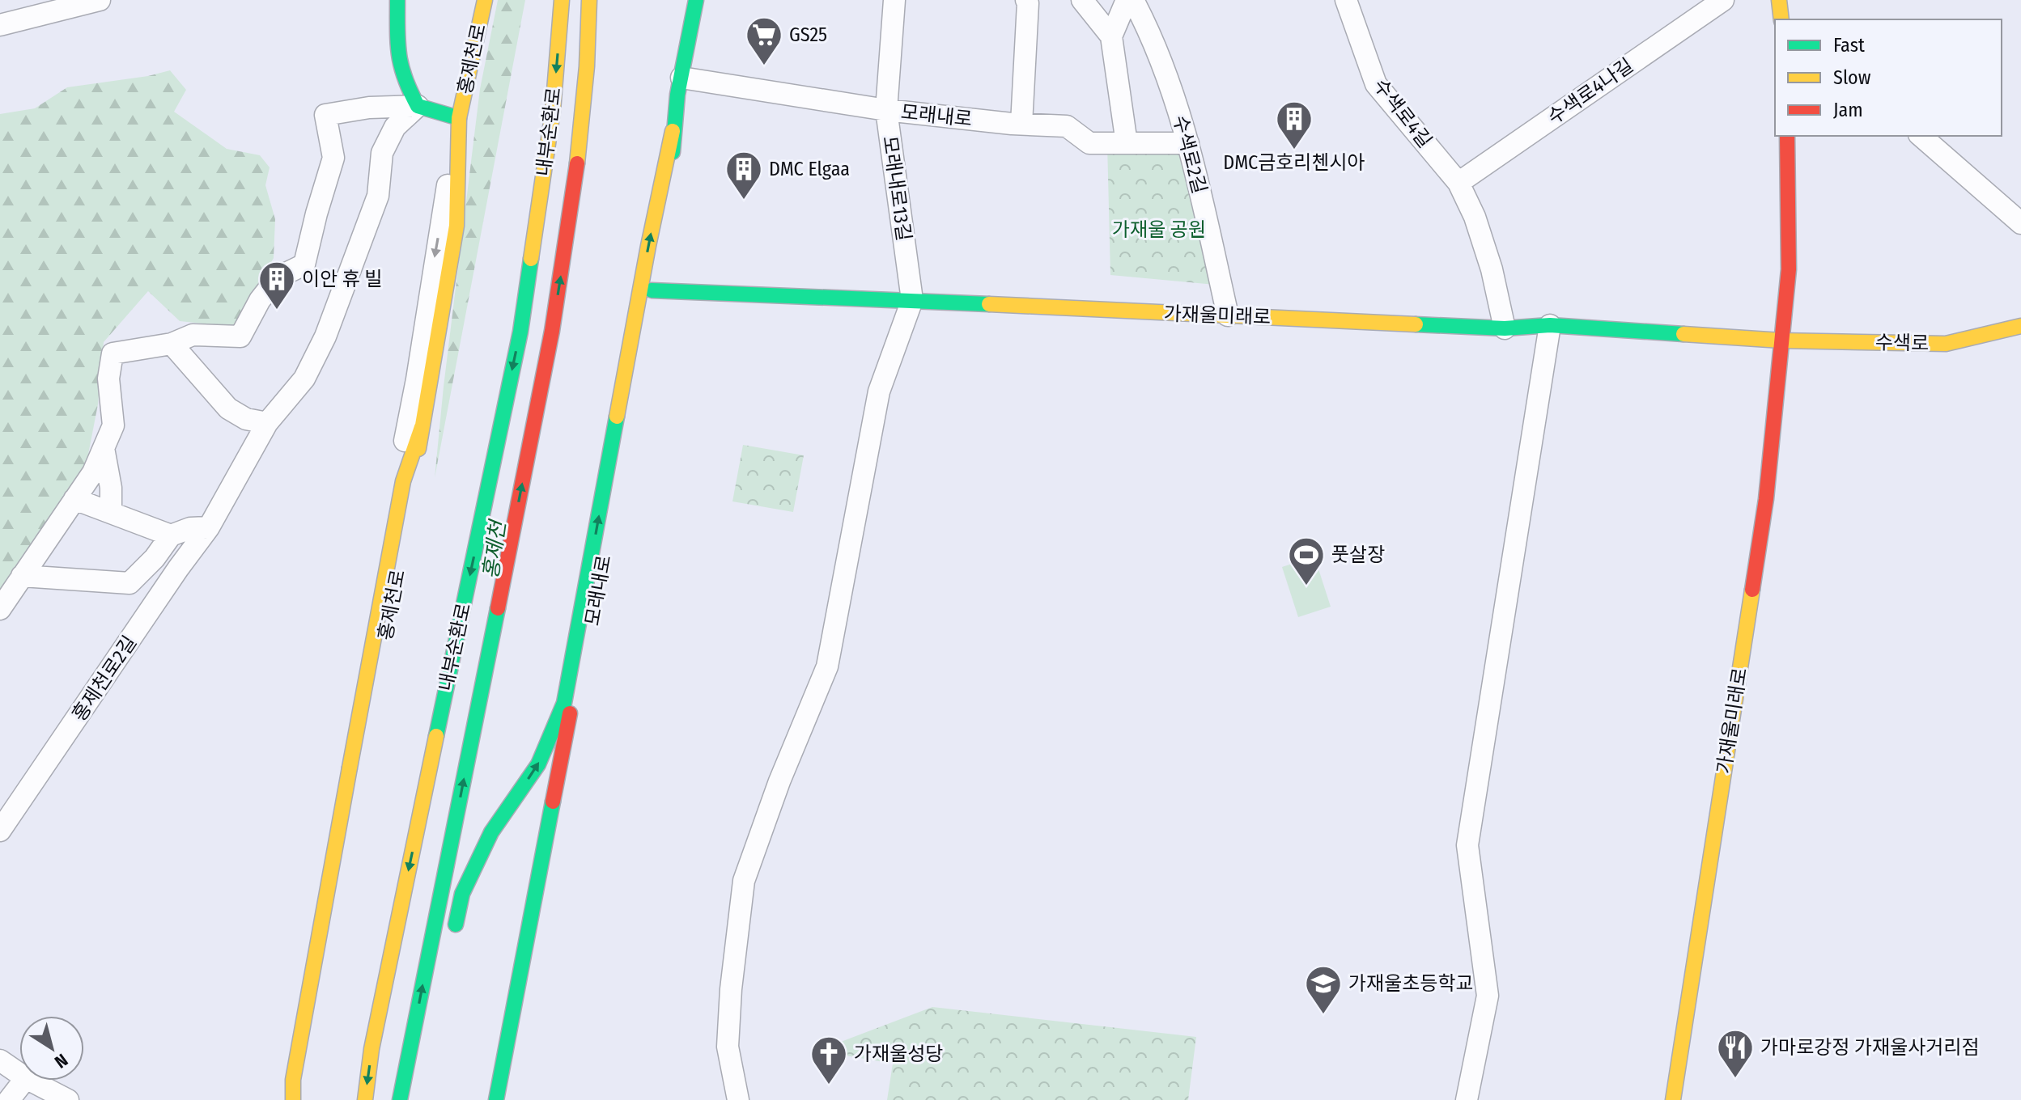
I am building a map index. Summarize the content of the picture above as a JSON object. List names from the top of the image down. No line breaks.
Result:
{"streets":{"main road":["홍제천로","모래내로","내부순환로","가재울미래로","수색로"],"street":["수색로4나길","수색로4길","수색로2길","모래내로13길","홍제천로2길"]},"crossings":[["홍제천로","홍제천로2길"],["수색로4나길","수색로4길"],["수색로4길","가재울미래로"],["모래내로","수색로2길"],["모래내로","모래내로13길"],["모래내로","가재울미래로"],["수색로2길","가재울미래로"],["모래내로13길","가재울미래로"],["가재울미래로","수색로"]],"water":["홍제천"],"parks":["가재울 공원"],"places":{"supermarket":["GS25"],"building":["DMC금호리첸시아","DMC Elgaa","이안 휴 빌"],"sports":["풋살장"],"school or university":["가재울초등학교"],"restaurant":["가마로강정 가재울사거리점"],"church":["가재울성당"]},"legend":["Fast","Slow","Jam"],"north":"bottom right"}
